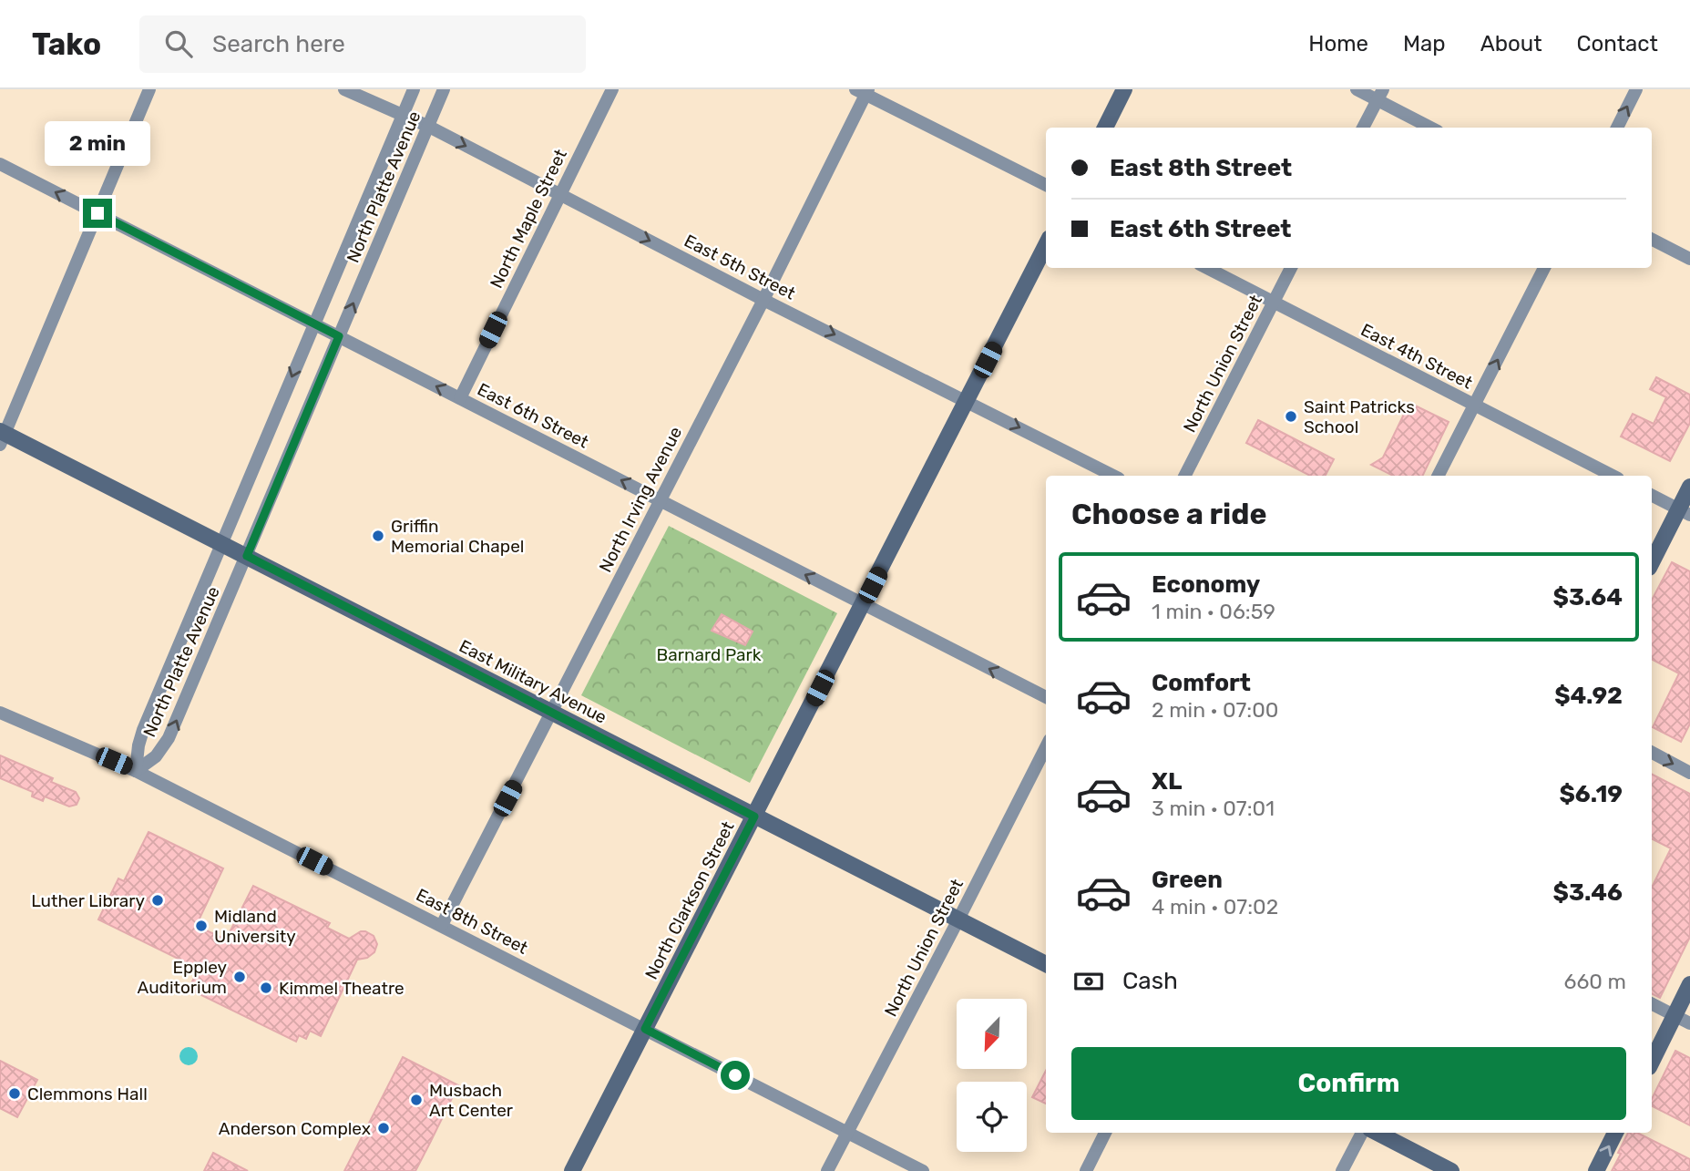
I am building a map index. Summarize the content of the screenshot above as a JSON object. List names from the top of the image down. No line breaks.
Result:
{"streets":{"main road":["East Military Avenue","North Clarkson Street"],"street":["North Platte Avenue","North Maple Street","East 5th Street","East 4th Street","North Union Street","East 6th Street","North Irving Avenue","East 8th Street"]},"crossings":[["North Platte Avenue","East 5th Street"],["North Platte Avenue","East 6th Street"],["North Platte Avenue","East Military Avenue"],["North Platte Avenue","East 8th Street"],["North Maple Street","East 5th Street"],["North Maple Street","East 6th Street"],["East 5th Street","North Irving Avenue"],["East 5th Street","North Clarkson Street"],["East 4th Street","North Union Street"],["North Union Street","East Military Avenue"],["North Union Street","East 8th Street"],["East 6th Street","North Irving Avenue"],["East 6th Street","North Clarkson Street"],["North Irving Avenue","East Military Avenue"],["North Irving Avenue","East 8th Street"],["East Military Avenue","North Clarkson Street"],["North Clarkson Street","East 8th Street"]],"one_way":["East 5th Street","East 6th Street"],"parks":["Barnard Park"],"places":["Saint Patricks School","Griffin Memorial Chapel","Luther Library","Midland University","Eppley Auditorium","Kimmel Theatre","Clemmons Hall","Musbach Art Center","Anderson Complex"],"north":"bottom left","page":{"header":"Tako","search":"Search here","nav":["Home","Map","About","Contact"],"bubble":"2 min","banner":["East 8th Street","East 6th Street"],"heading":"Choose a ride","list":[{"name":"Economy","note":"1 min · 06:59","value":"$3.64"},{"name":"Comfort","note":"2 min · 07:00","value":"$4.92"},{"name":"XL","note":"3 min · 07:01","value":"$6.19"},{"name":"Green","note":"4 min · 07:02","value":"$3.46"}],"pay":["Cash","660 m"],"buttons":"Confirm"}}
